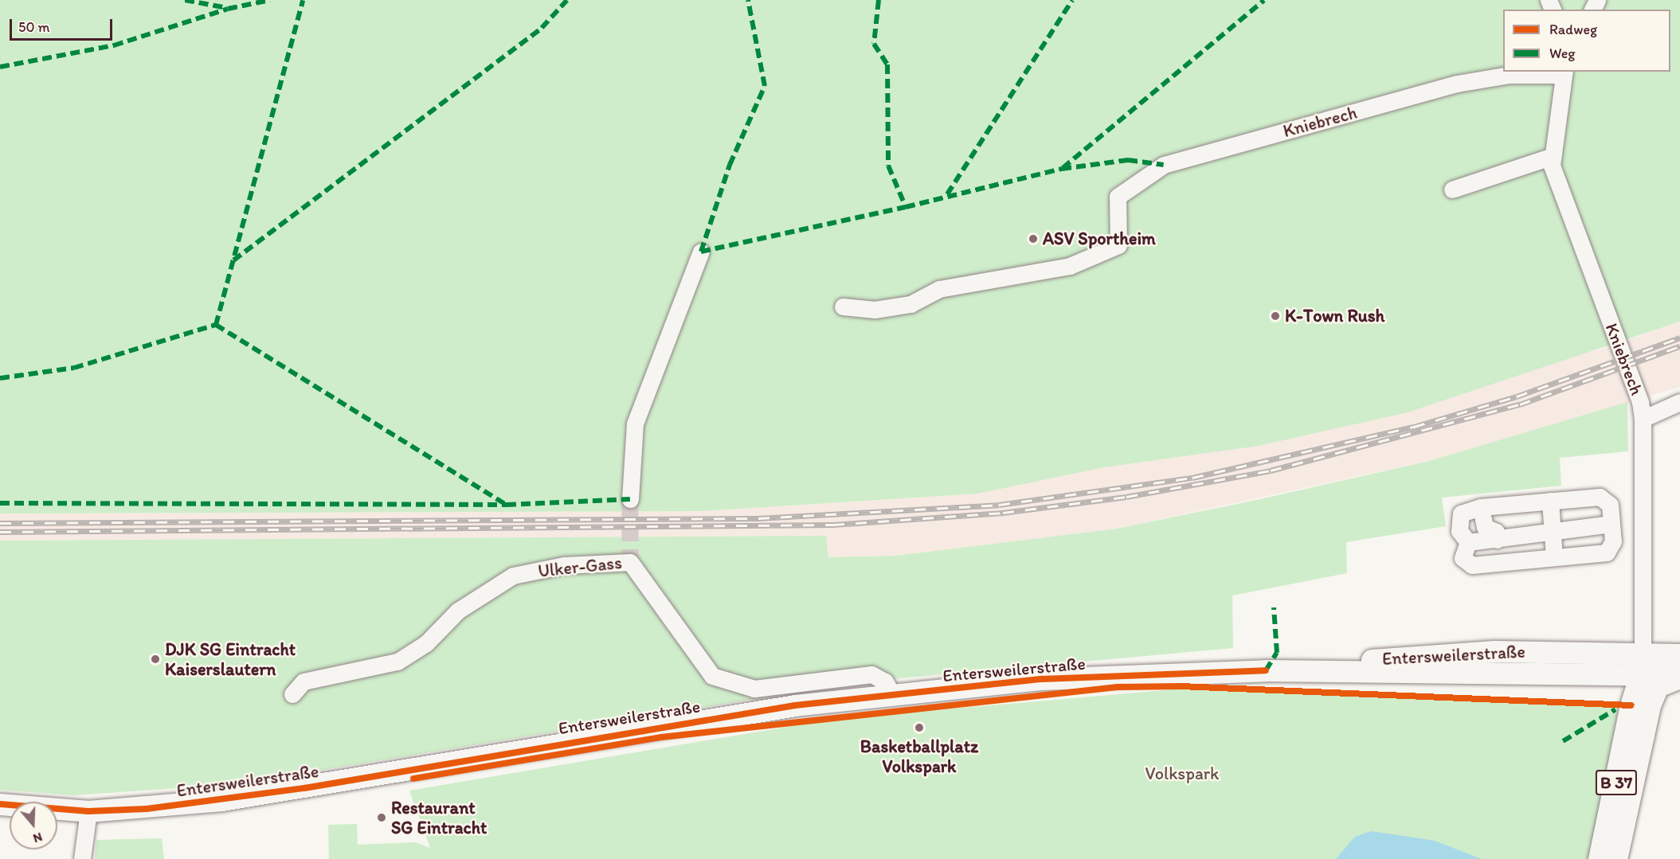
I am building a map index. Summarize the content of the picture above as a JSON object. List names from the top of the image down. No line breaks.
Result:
{"streets":{"main road":["Entersweilerstraße","B 37"],"street":["Kniebrech","Ulker-Gass"]},"crossings":[["Kniebrech","Entersweilerstraße"],["Kniebrech","B 37"],["Ulker-Gass","Entersweilerstraße"],["Entersweilerstraße","B 37"]],"parks":["Volkspark"],"places":["ASV Sportheim","K-Town Rush","DJK SG Eintracht Kaiserslautern","Basketballplatz Volkspark","Restaurant SG Eintracht"],"legend":["Radweg","Weg"],"scale_bar":"50 m","north":"bottom"}
